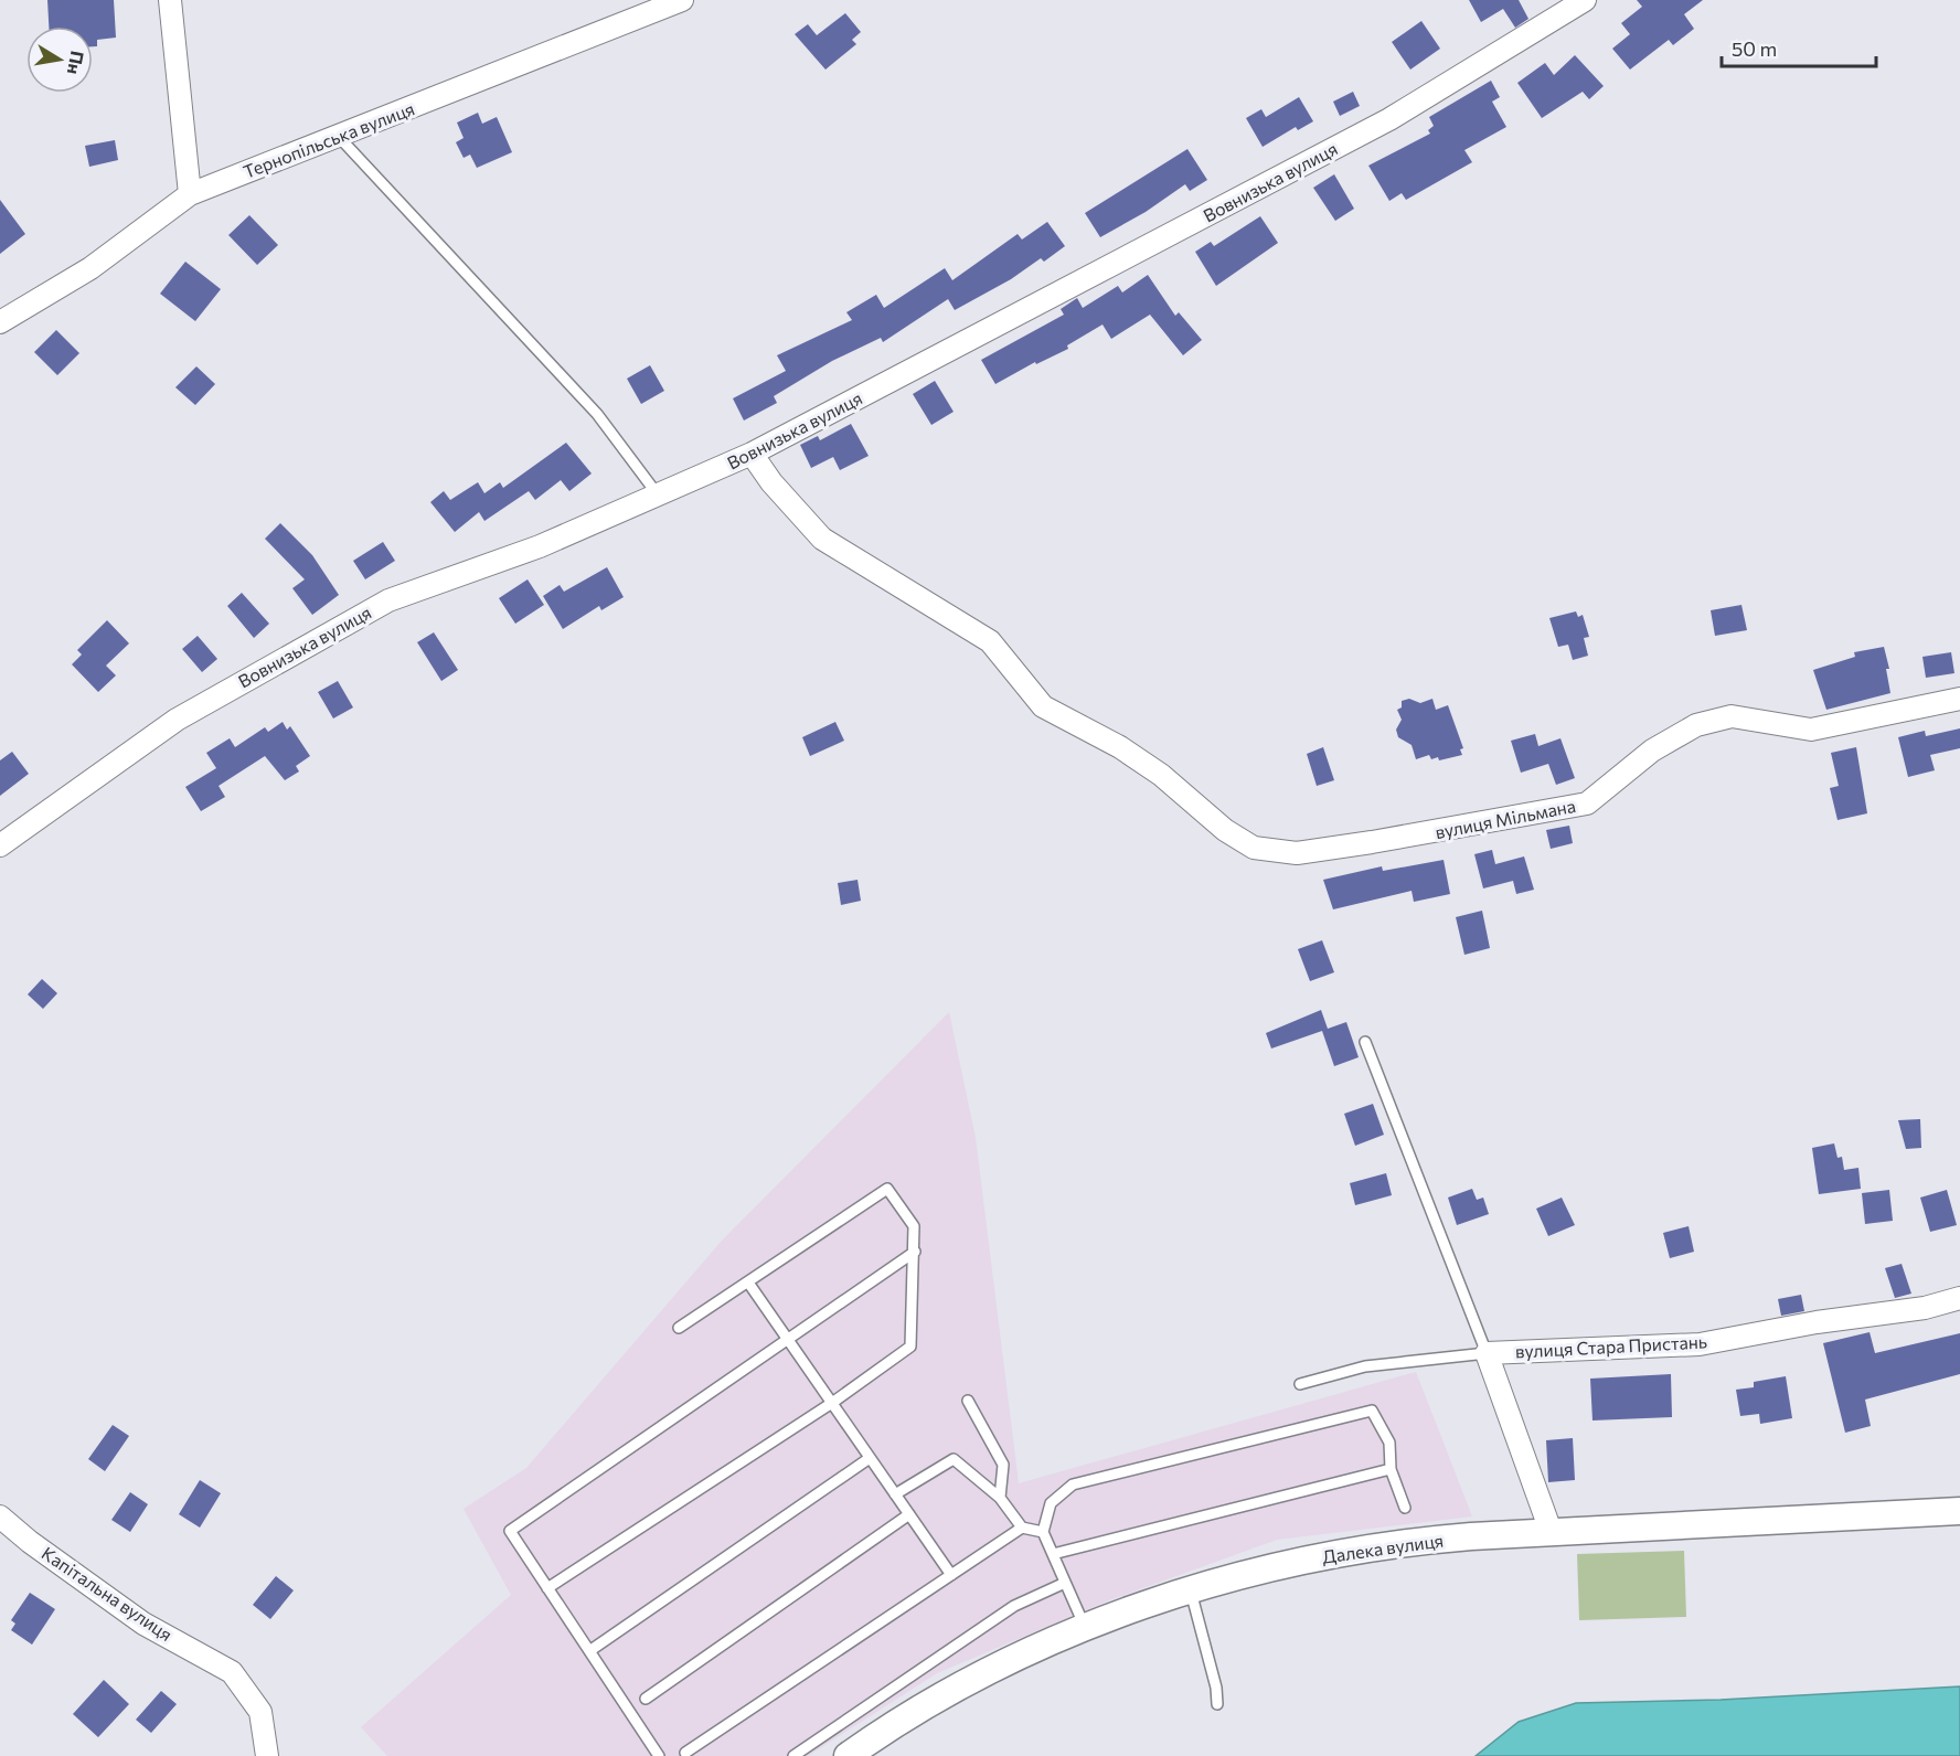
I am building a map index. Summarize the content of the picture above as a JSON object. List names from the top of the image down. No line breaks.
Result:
{"streets":{"street":["Тернопільська вулиця","Вовнизька вулиця","вулиця Мільмана","вулиця Стара Пристань","Далека вулиця","Капітальна вулиця"]},"crossings":[["Вовнизька вулиця","вулиця Мільмана"],["вулиця Стара Пристань","Далека вулиця"]],"scale_bar":"50 m","north":"right"}
